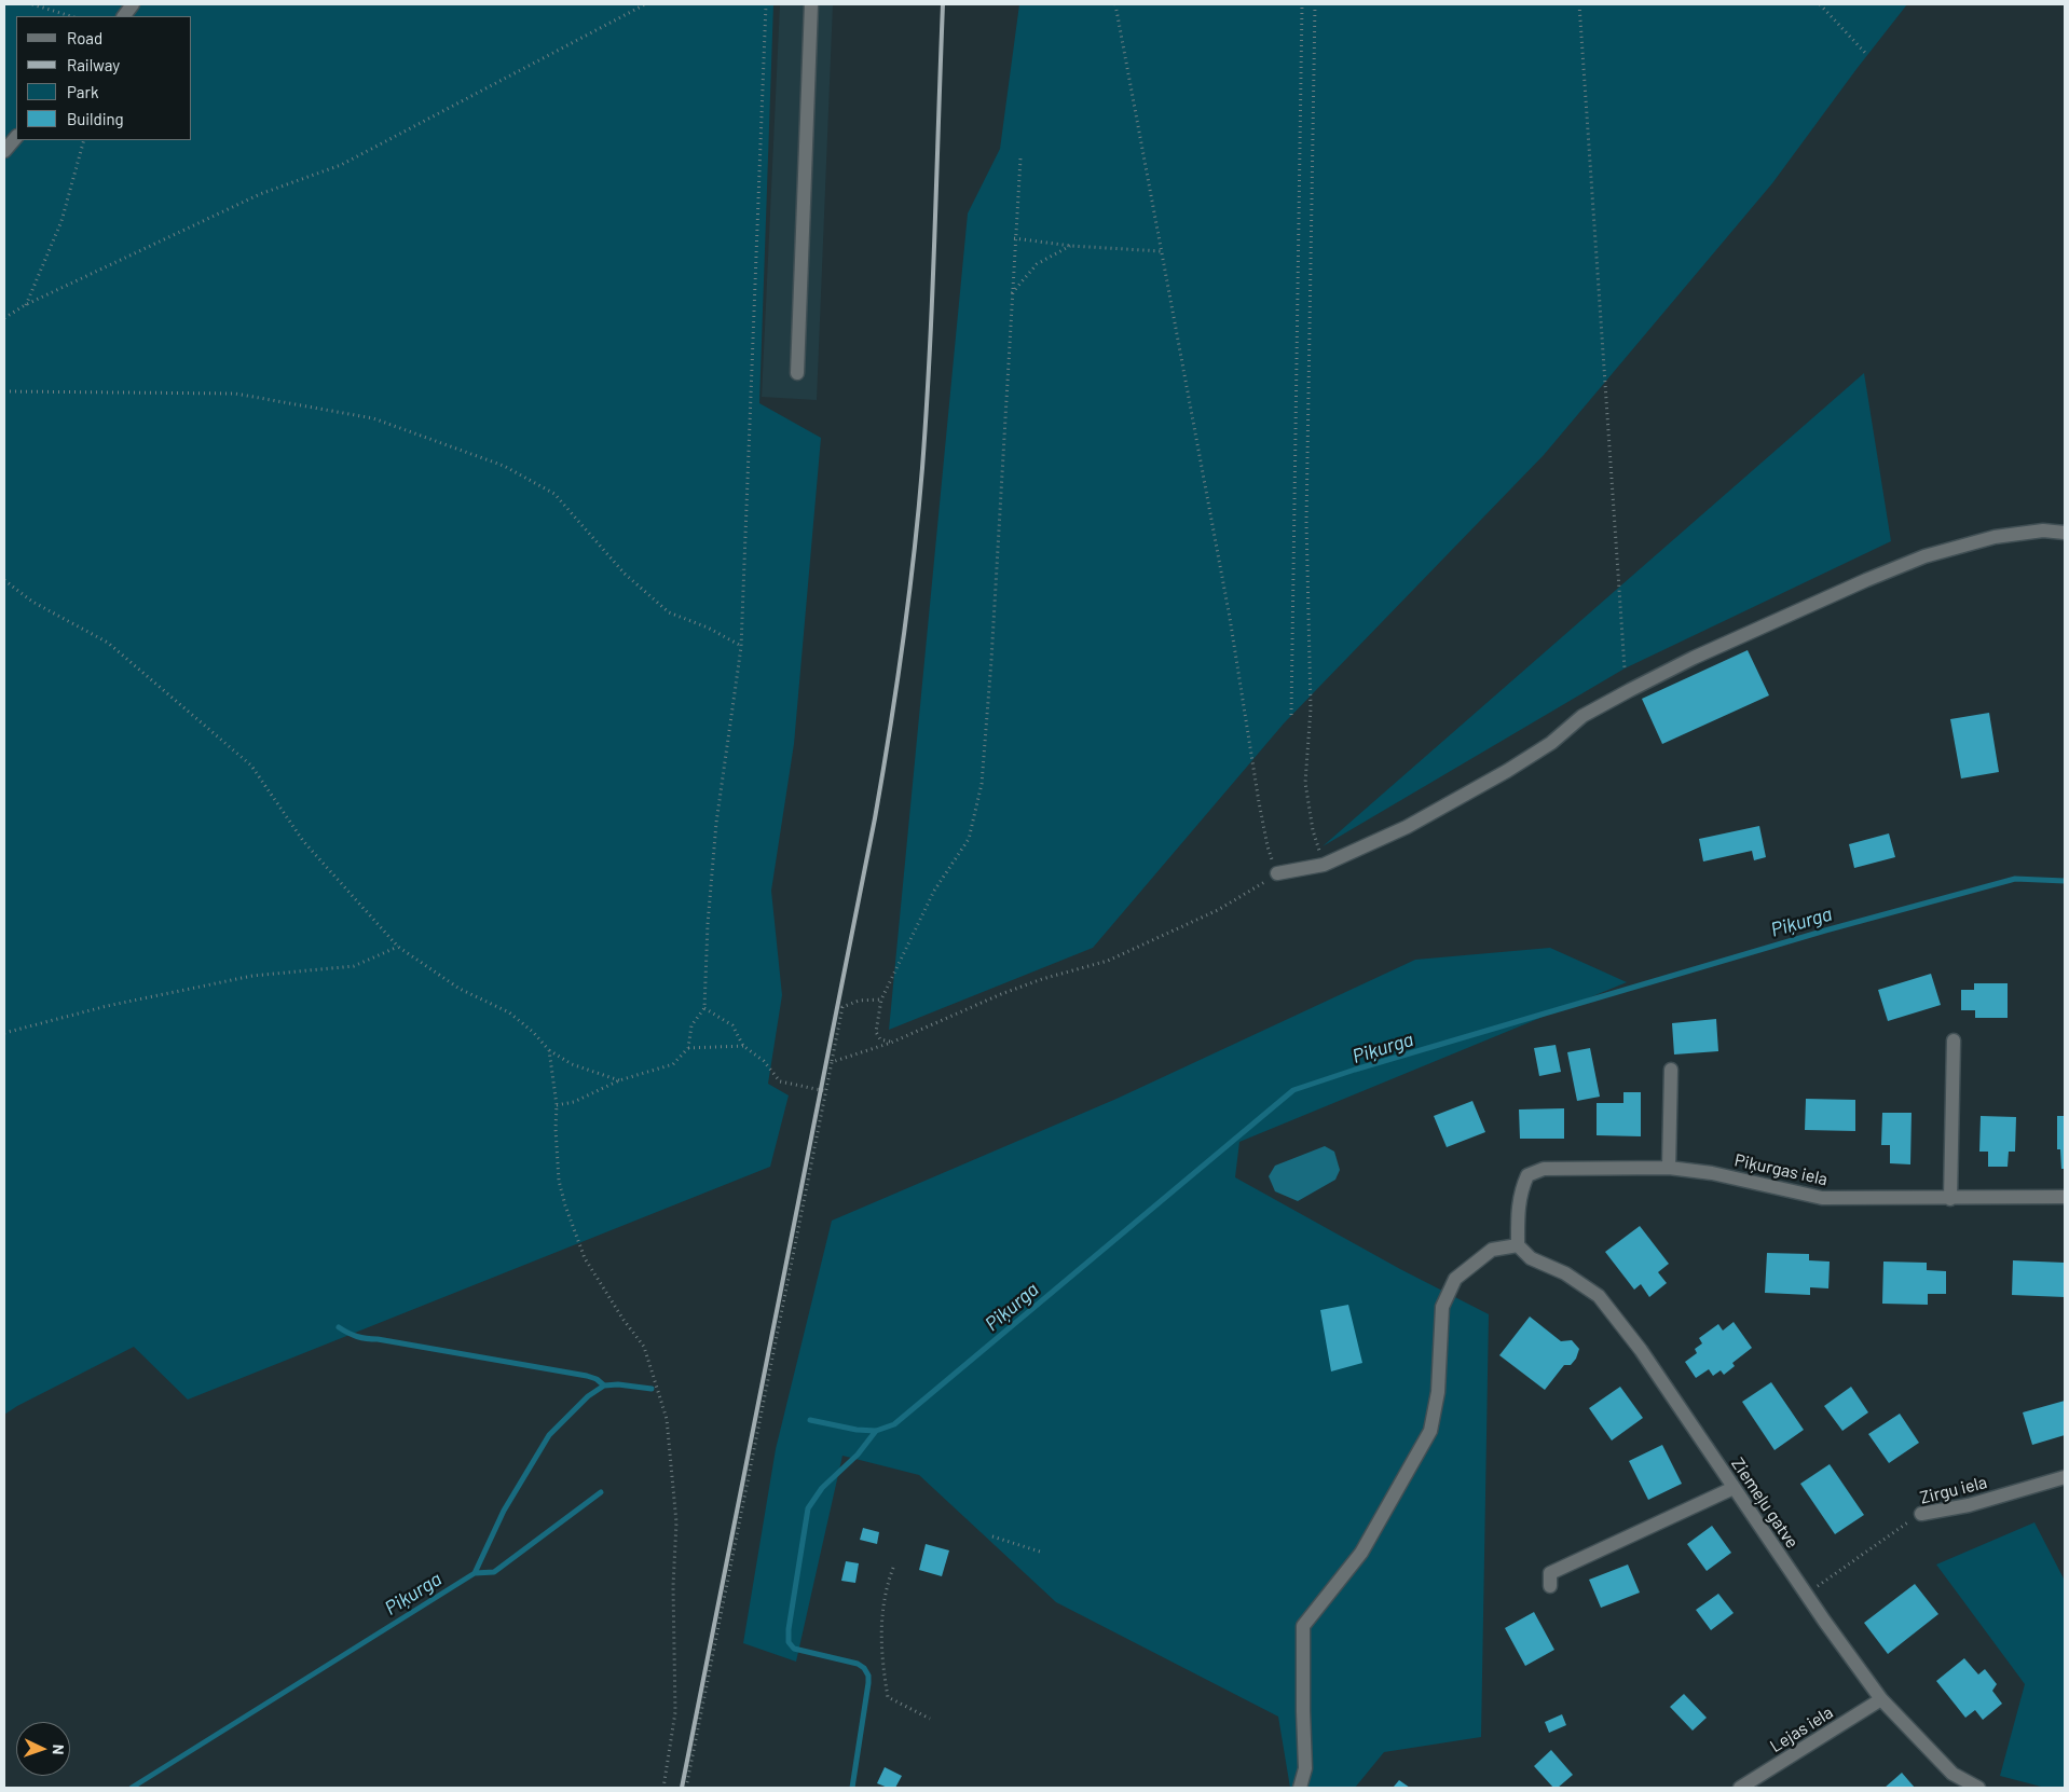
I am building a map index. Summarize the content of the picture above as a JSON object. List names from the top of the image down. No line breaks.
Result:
{"streets":{"street":["Piķurgas iela","Zirgu iela","Ziemeļu gatve","Lejas iela"]},"crossings":[["Piķurgas iela","Ziemeļu gatve"],["Zirgu iela","Ziemeļu gatve"],["Ziemeļu gatve","Lejas iela"]],"water":["Piķurga"],"legend":["Road","Railway","Park","Building"],"north":"right"}
